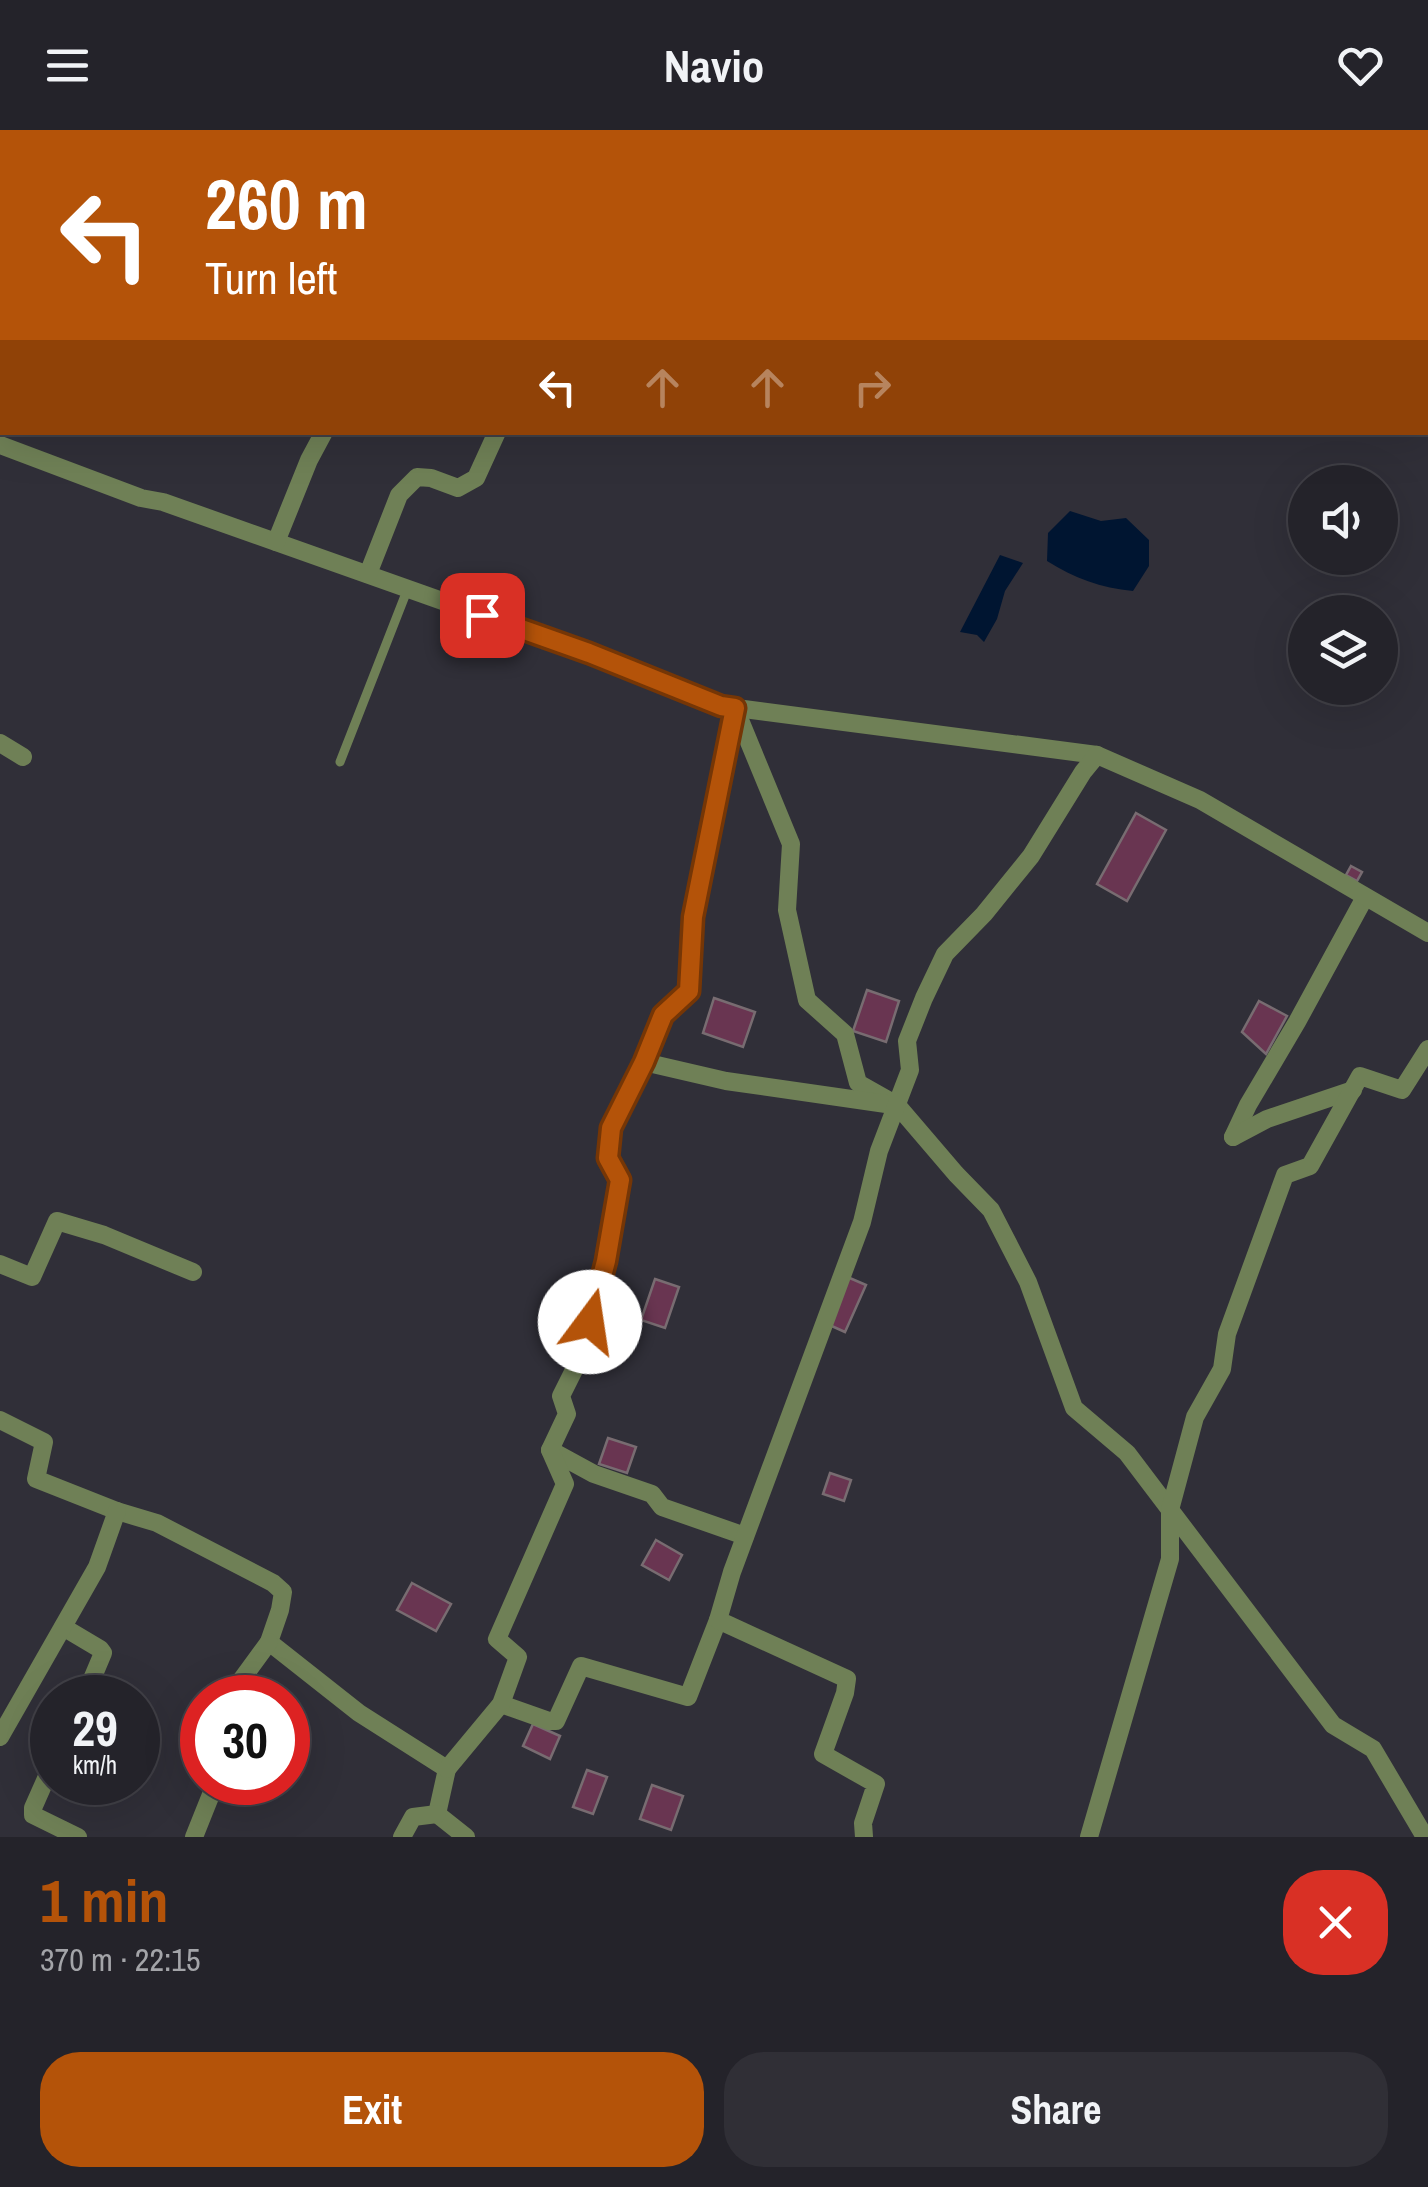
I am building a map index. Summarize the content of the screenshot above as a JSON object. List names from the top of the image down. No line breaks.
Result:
{"page":{"header":"Navio","turn":["260 m","Turn left"],"speed":"29 km/h","limit":"30","heading":["1 min","370 m · 22:15"],"buttons":["Exit","Share"]}}
